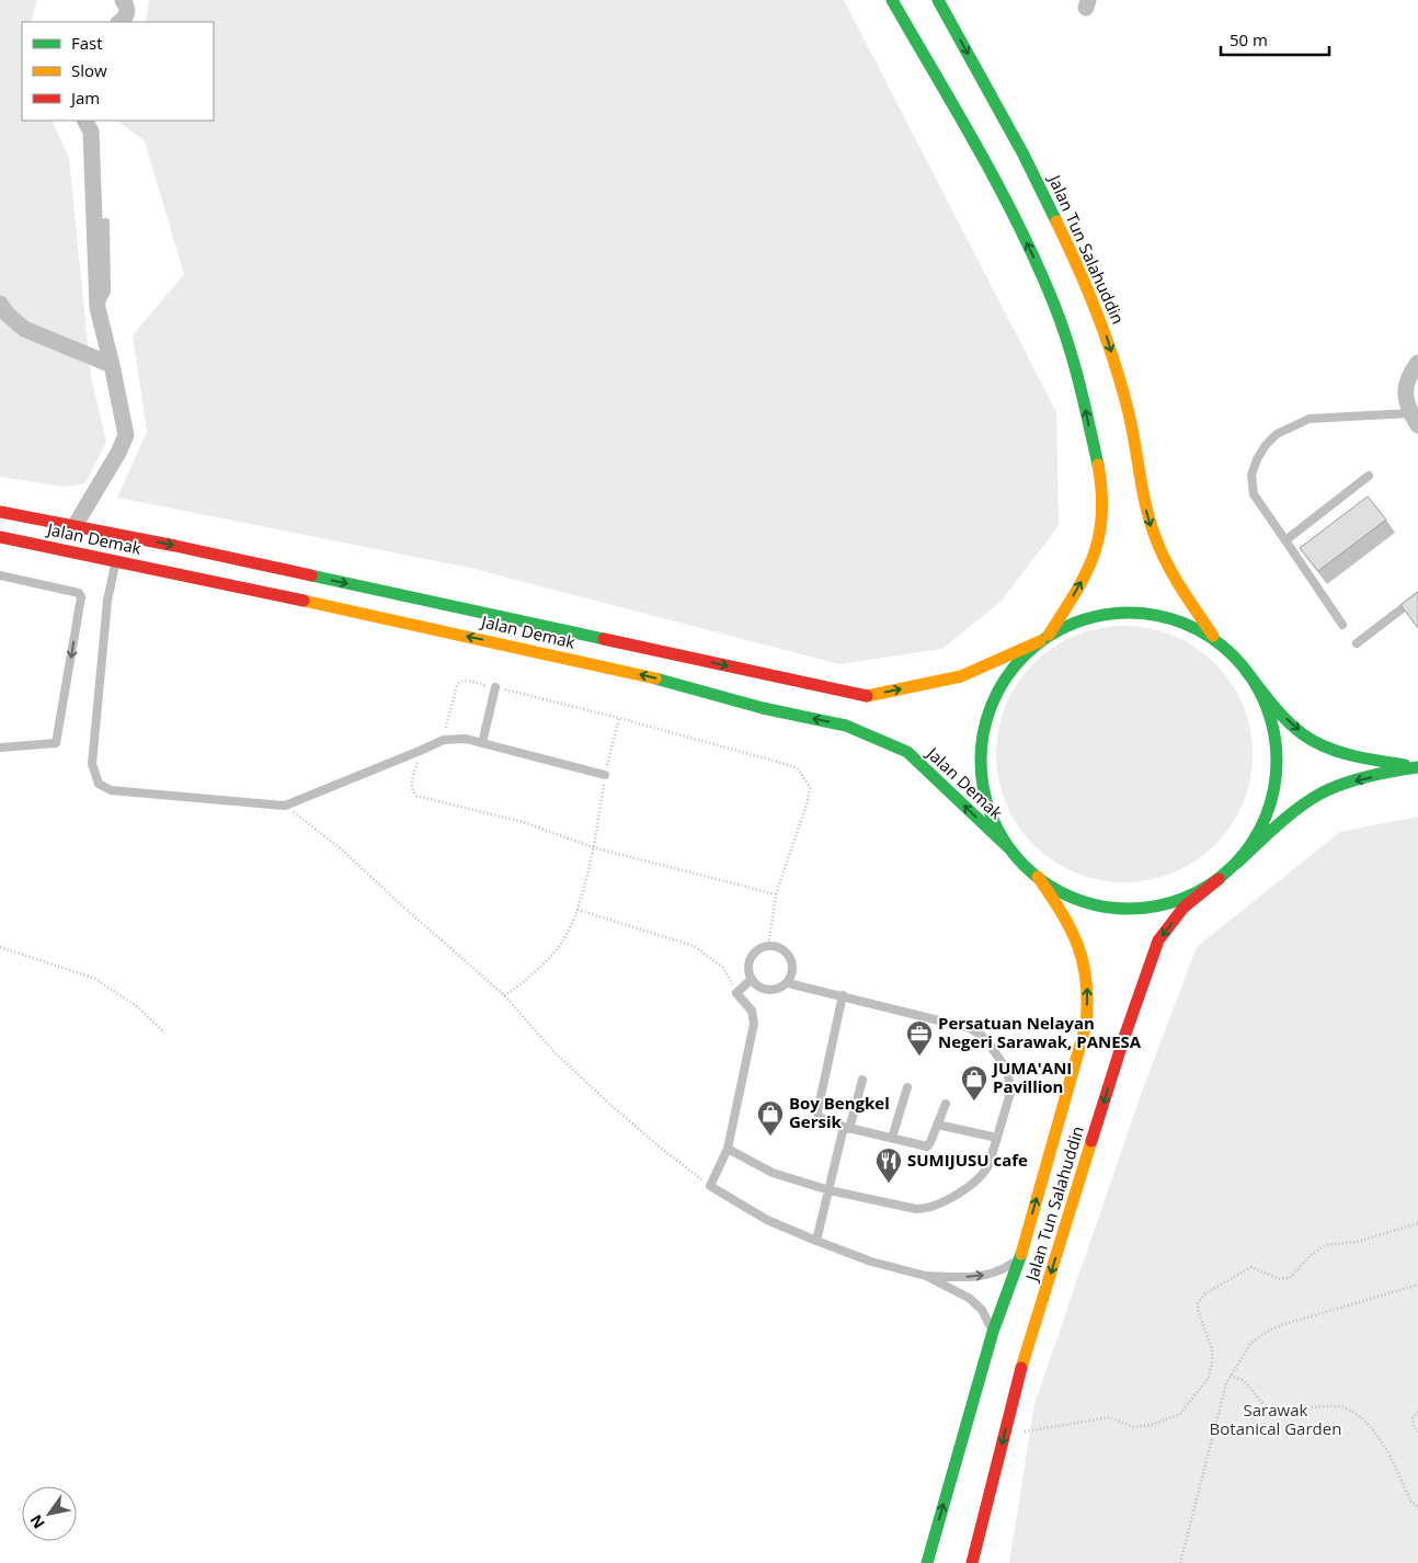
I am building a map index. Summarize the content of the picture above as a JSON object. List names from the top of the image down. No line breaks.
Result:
{"streets":{"main road":["Jalan Tun Salahuddin","Jalan Demak"]},"crossings":[["Jalan Tun Salahuddin","Jalan Demak"]],"parks":["Sarawak Botanical Garden"],"places":{"office":["Persatuan Nelayan Negeri Sarawak, PANESA"],"shop":["JUMA'ANI Pavillion","Boy Bengkel Gersik"],"restaurant":["SUMIJUSU cafe"]},"legend":["Fast","Slow","Jam"],"scale_bar":"50 m","north":"bottom left"}
